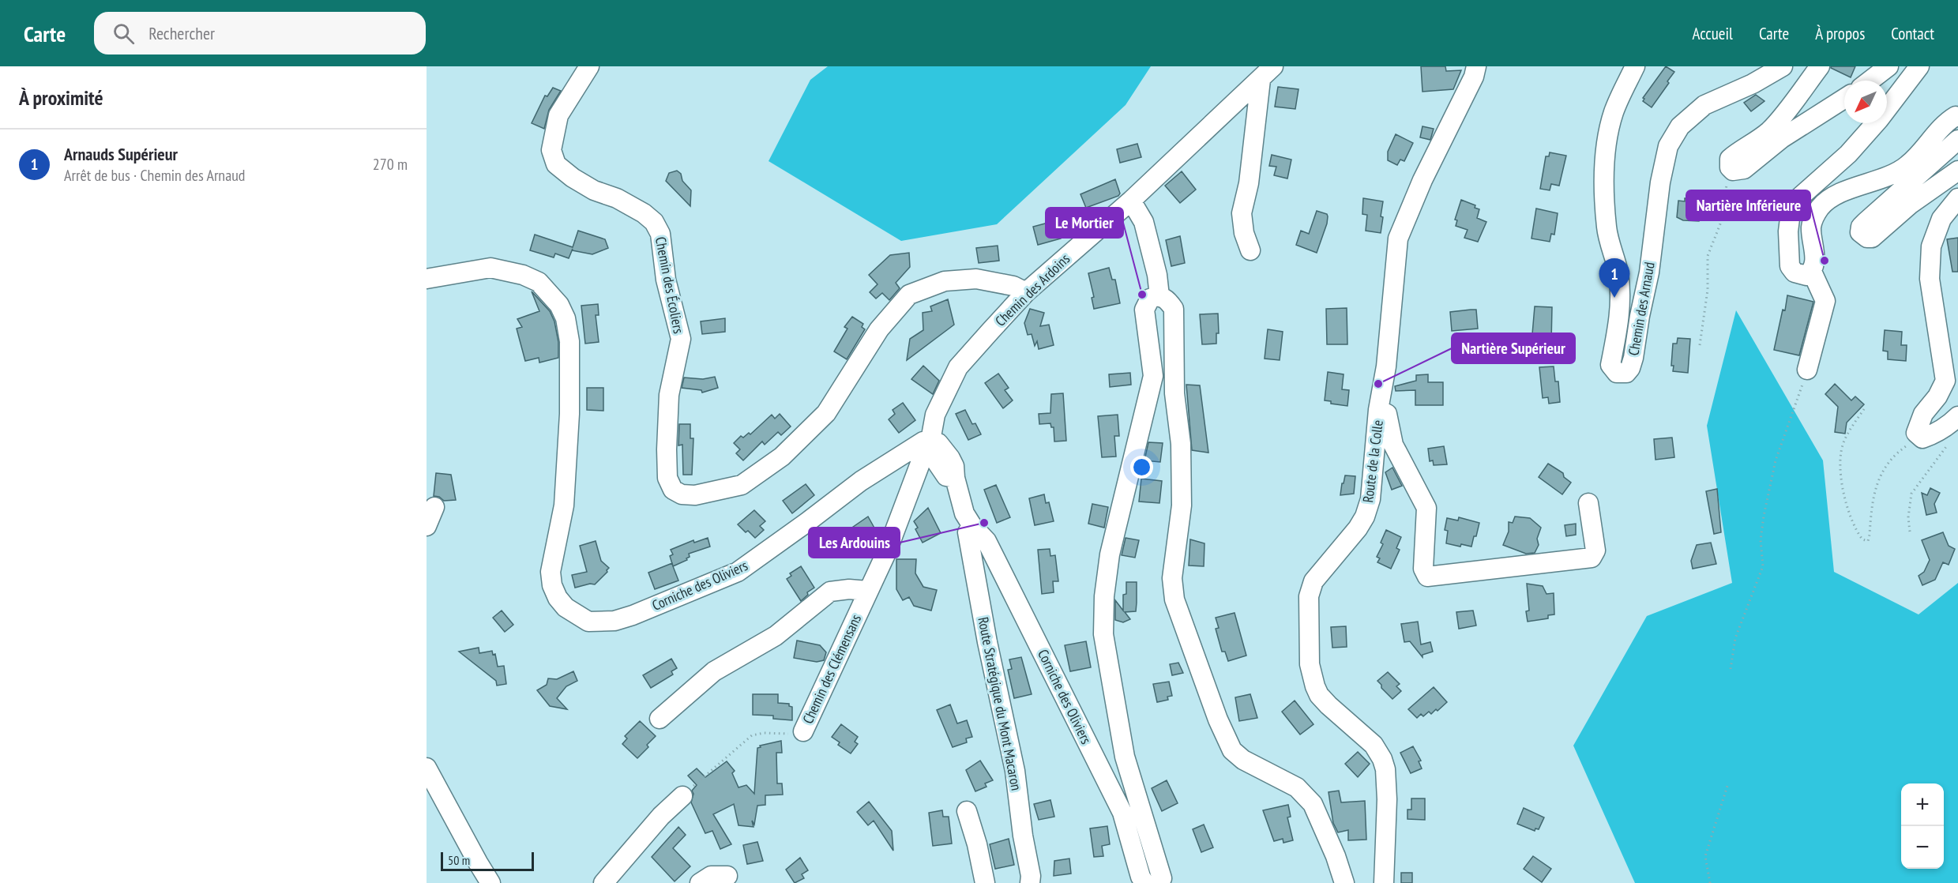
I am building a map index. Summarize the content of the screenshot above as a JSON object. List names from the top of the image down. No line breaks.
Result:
{"streets":{"street":["Chemin des Écoliers","Chemin des Ardoins","Chemin des Arnaud","Route de la Colle","Corniche des Oliviers","Chemin des Clémensans","Route Stratégique du Mont Macaron"]},"crossings":[["Chemin des Écoliers","Chemin des Ardoins"],["Chemin des Ardoins","Corniche des Oliviers"],["Corniche des Oliviers","Chemin des Clémensans"],["Corniche des Oliviers","Route Stratégique du Mont Macaron"]],"places":["Nartière Inférieure","Le Mortier","Nartière Supérieur","Les Ardouins"],"scale_bar":"50 m","north":"bottom left","page":{"header":"Carte","search":"Rechercher","nav":["Accueil","Carte","À propos","Contact"],"heading":"À proximité","list":[{"mark":"1","name":"Arnauds Supérieur","note":"Arrêt de bus · Chemin des Arnaud","value":"270 m"}],"pins":"1","map_buttons":["+","−"],"scale":"50 m"}}
